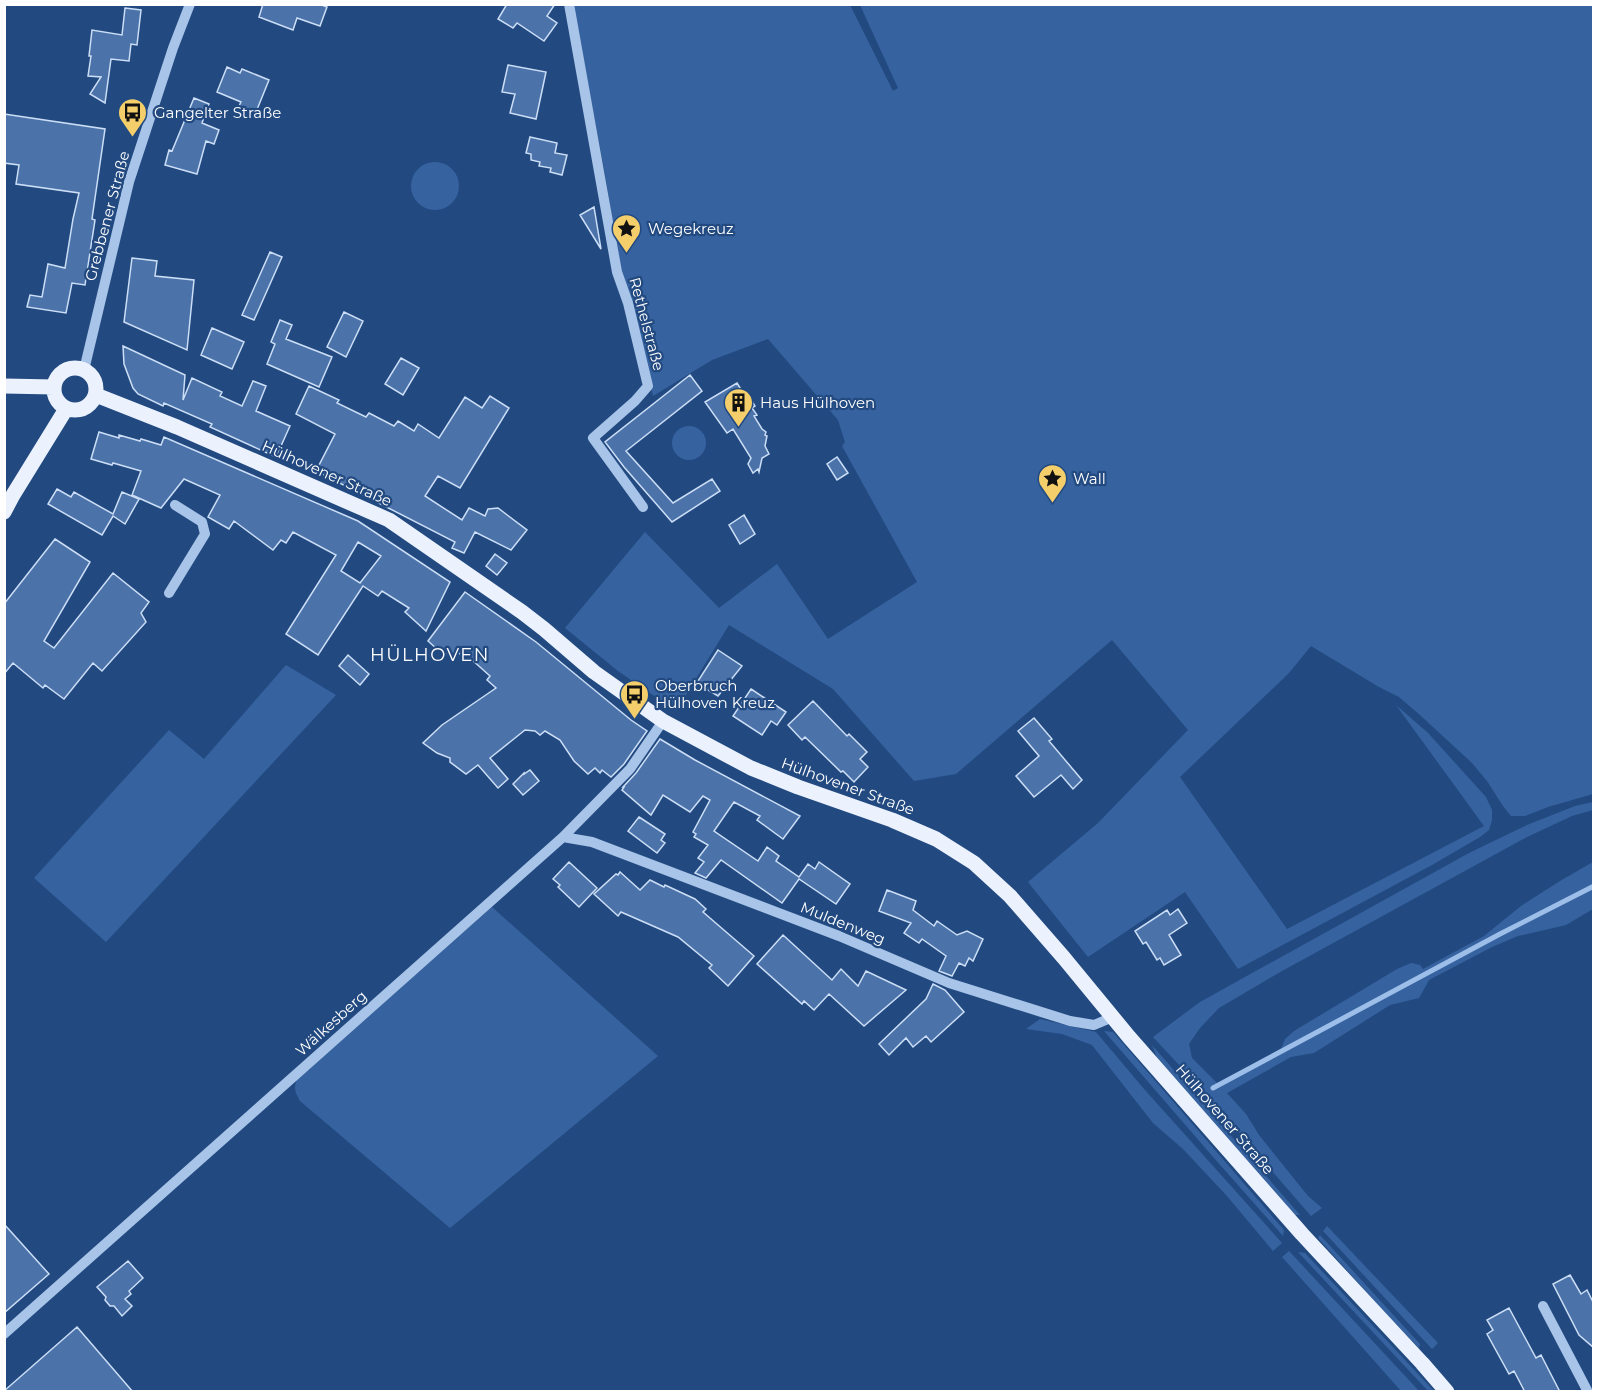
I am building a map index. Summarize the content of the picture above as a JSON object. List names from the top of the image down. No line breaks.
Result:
{"streets":{"main road":["Hülhovener Straße"],"street":["Grebbener Straße","Rethelstraße","Muldenweg","Wälkesberg"]},"crossings":[["Grebbener Straße","Hülhovener Straße"],["Hülhovener Straße","Muldenweg"],["Hülhovener Straße","Wälkesberg"],["Muldenweg","Wälkesberg"]],"districts":["HÜLHOVEN"],"places":{"bus stop":["Gangelter Straße","Oberbruch Hülhoven Kreuz"],"place":["Wegekreuz","Wall"],"building":["Haus Hülhoven"]}}
